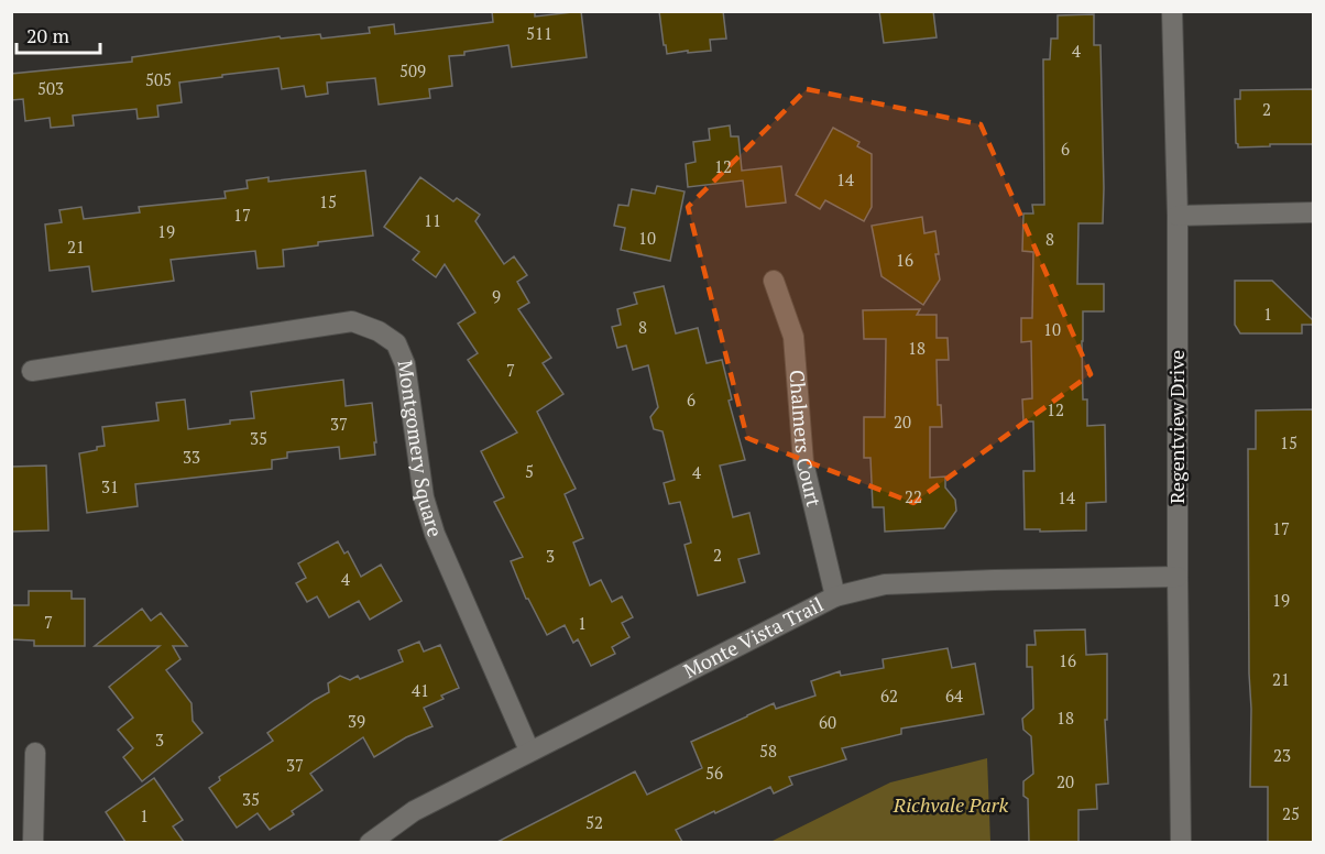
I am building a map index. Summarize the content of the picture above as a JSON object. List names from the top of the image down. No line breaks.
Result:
{"streets":{"street":["Regentview Drive","Chalmers Court","Montgomery Square","Monte Vista Trail"]},"crossings":[["Regentview Drive","Monte Vista Trail"],["Chalmers Court","Monte Vista Trail"],["Montgomery Square","Monte Vista Trail"]],"parks":["Richvale Park"],"house_numbers":["511","4","509","505","503","2","6","12","14","15","17","11","19","10","8","21","16","9","1","8","10","18","7","6","12","20","37","35","15","33","5","4","31","22","14","17","2","3","4","19","7","1","16","21","41","62","64","18","39","60","3","58","23","37","56","20","35","25","1","52"],"scale_bar":"20 m"}
